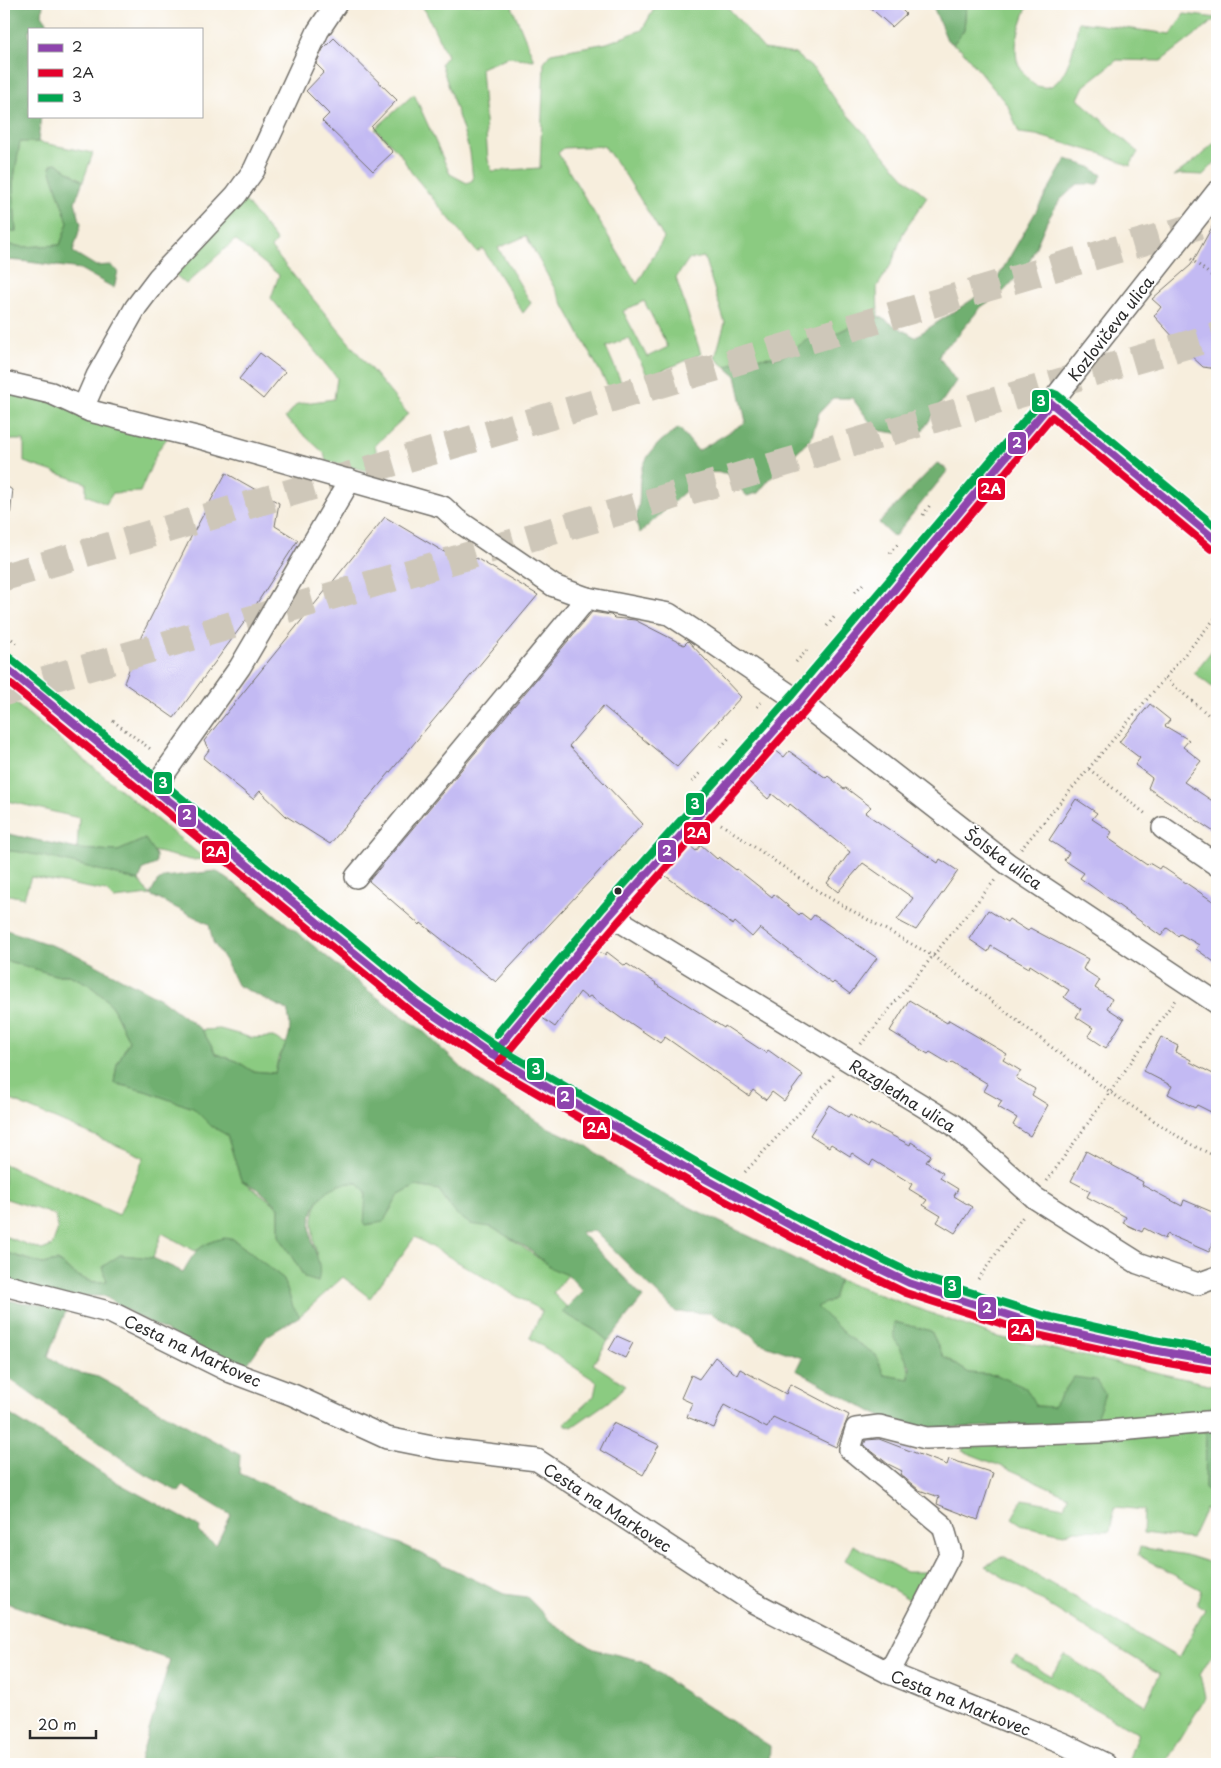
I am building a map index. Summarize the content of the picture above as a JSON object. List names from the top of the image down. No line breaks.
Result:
{"streets":{"street":["Kozlovičeva ulica","Šolska ulica","Razgledna ulica","Cesta na Markovec"]},"crossings":[["Kozlovičeva ulica","Šolska ulica"],["Kozlovičeva ulica","Razgledna ulica"]],"lines":["transit line 3","transit line 2","transit line 2A"],"legend":["2","2A","3"],"scale_bar":"20 m"}
